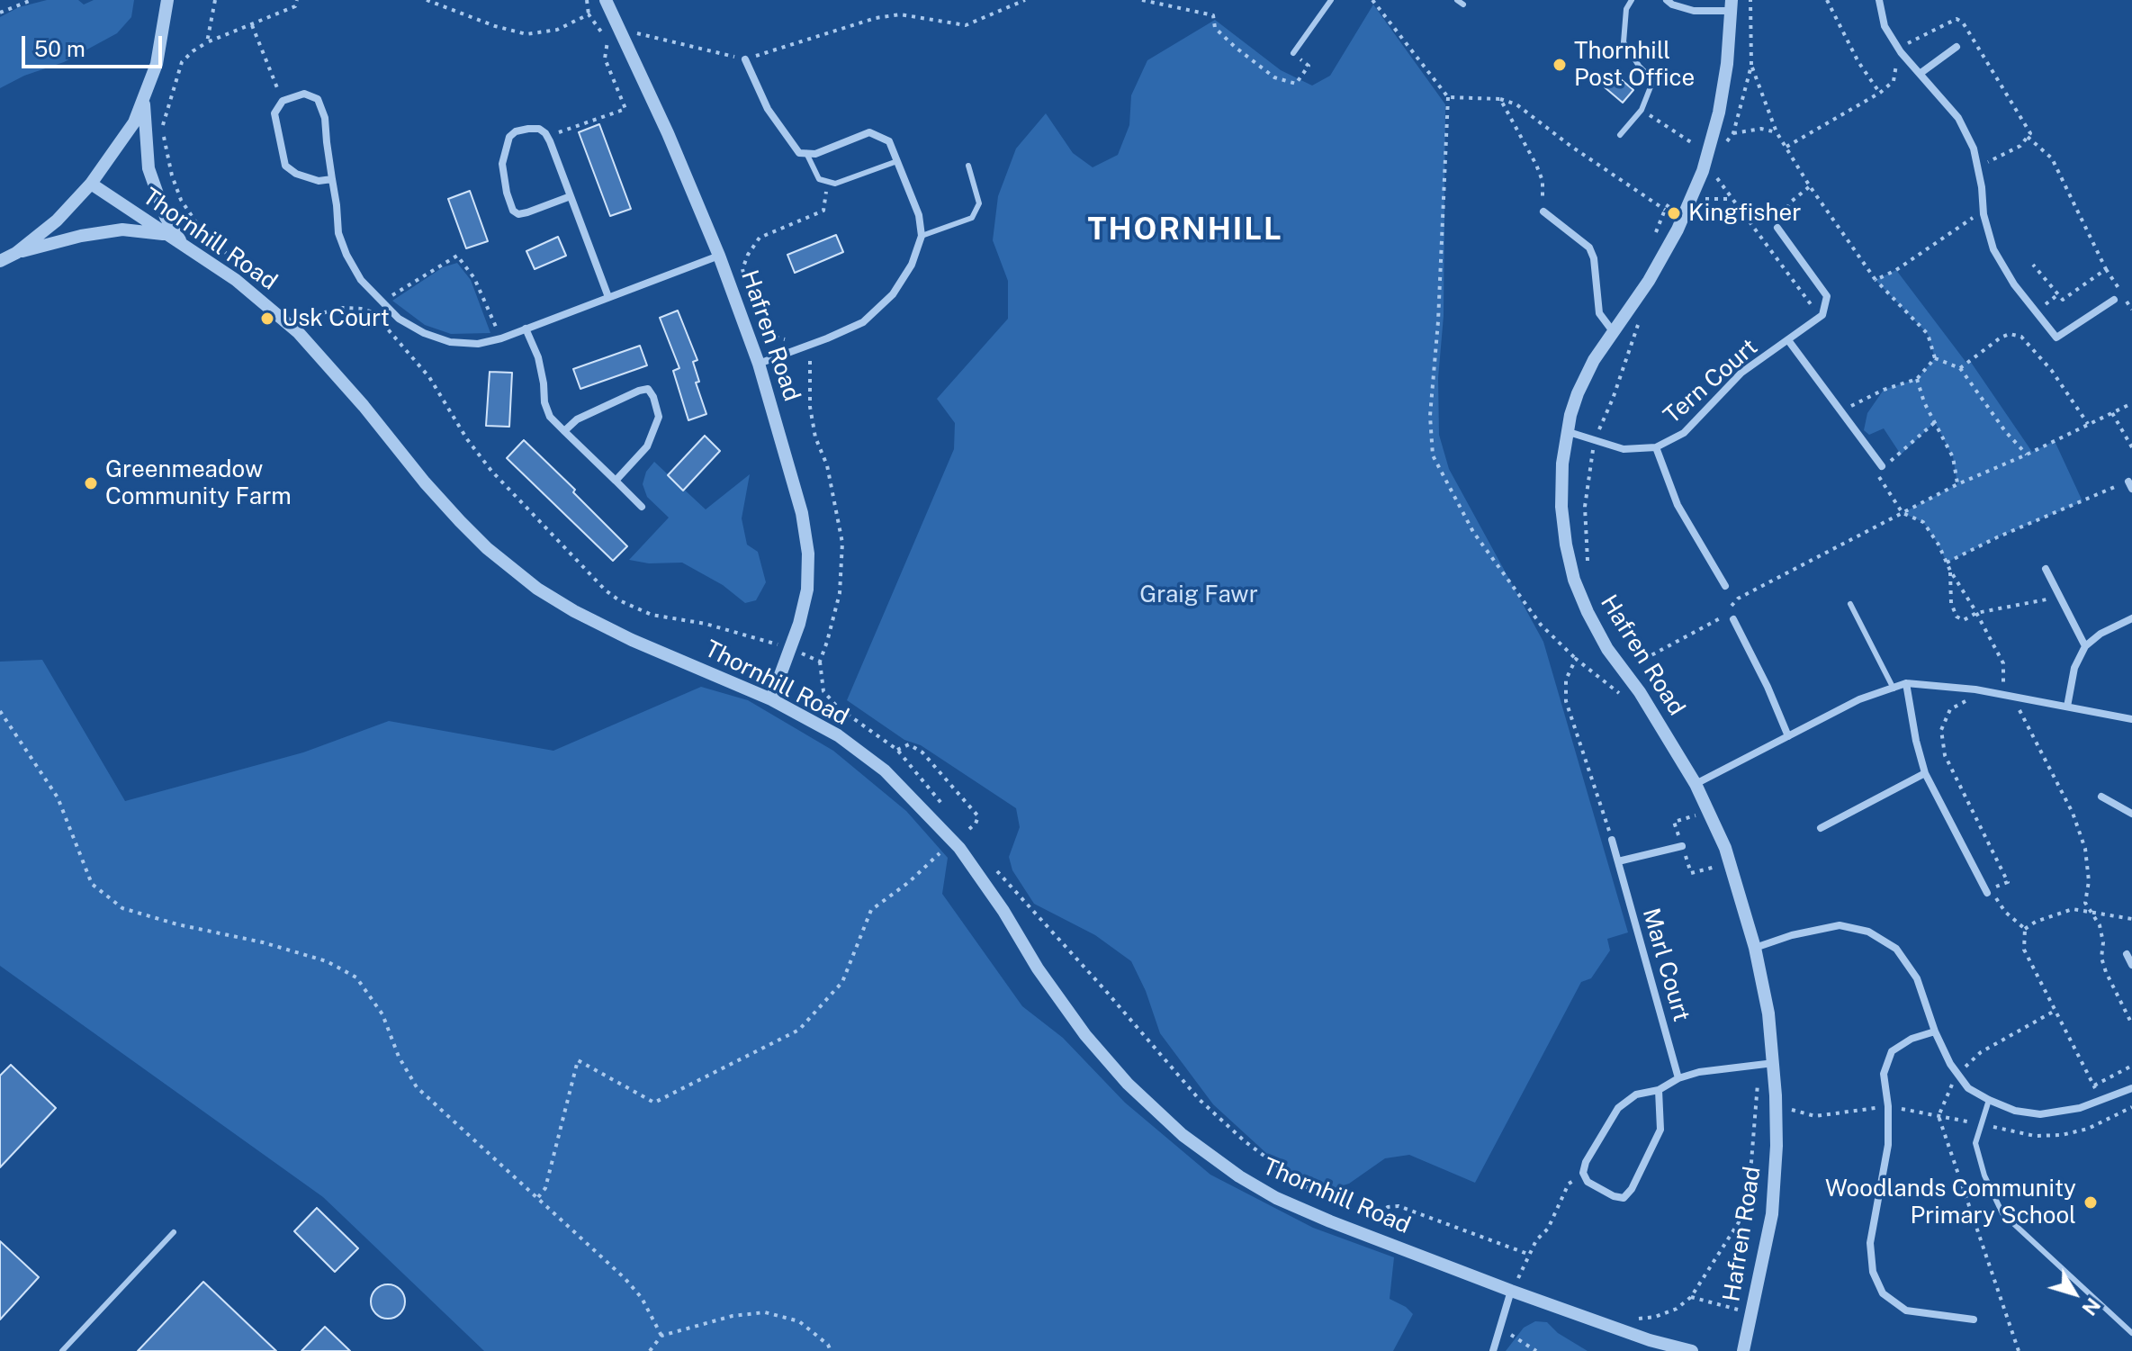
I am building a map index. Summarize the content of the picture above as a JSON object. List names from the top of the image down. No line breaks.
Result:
{"streets":{"street":["Thornhill Road","Hafren Road","Tern Court","Marl Court"]},"crossings":[["Thornhill Road","Hafren Road"],["Hafren Road","Tern Court"]],"districts":["THORNHILL"],"parks":["Graig Fawr"],"places":["Thornhill Post Office","Kingfisher","Usk Court","Greenmeadow Community Farm","Woodlands Community Primary School"],"scale_bar":"50 m","north":"bottom right"}
